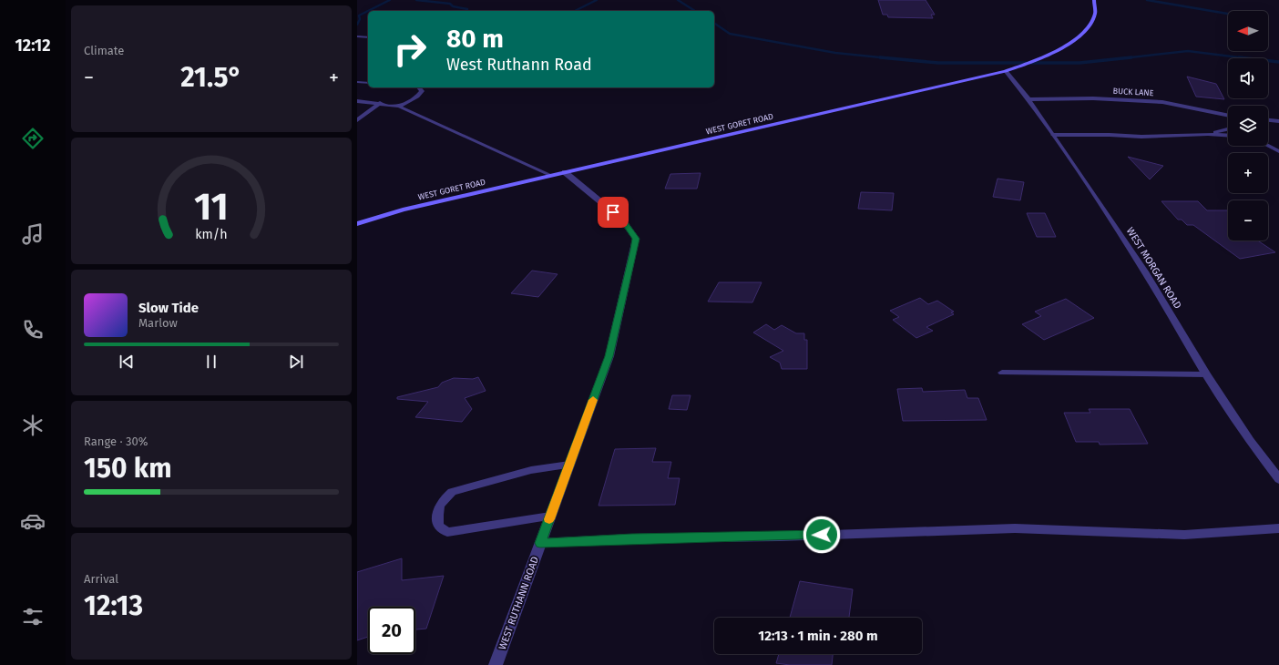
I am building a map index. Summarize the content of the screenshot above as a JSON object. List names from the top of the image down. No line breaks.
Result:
{"streets":{"street":["BUCK LANE","WEST GORET ROAD","WEST MORGAN ROAD","WEST RUTHANN ROAD"]},"crossings":[["BUCK LANE","WEST MORGAN ROAD"],["WEST GORET ROAD","WEST MORGAN ROAD"],["WEST GORET ROAD","WEST RUTHANN ROAD"]],"north":"left","page":{"tabs":"12:12","tile":["Climate",["Range · 30%","150 km"],["Arrival","12:13"]],"map_buttons":["+","−"],"turn":["80 m","West Ruthann Road"],"heat":["−","21.5°","+"],"song":["Slow Tide","Marlow"],"limit":"20","trip":"12:13 · 1 min · 280 m","gauge":["11","km/h"]}}
